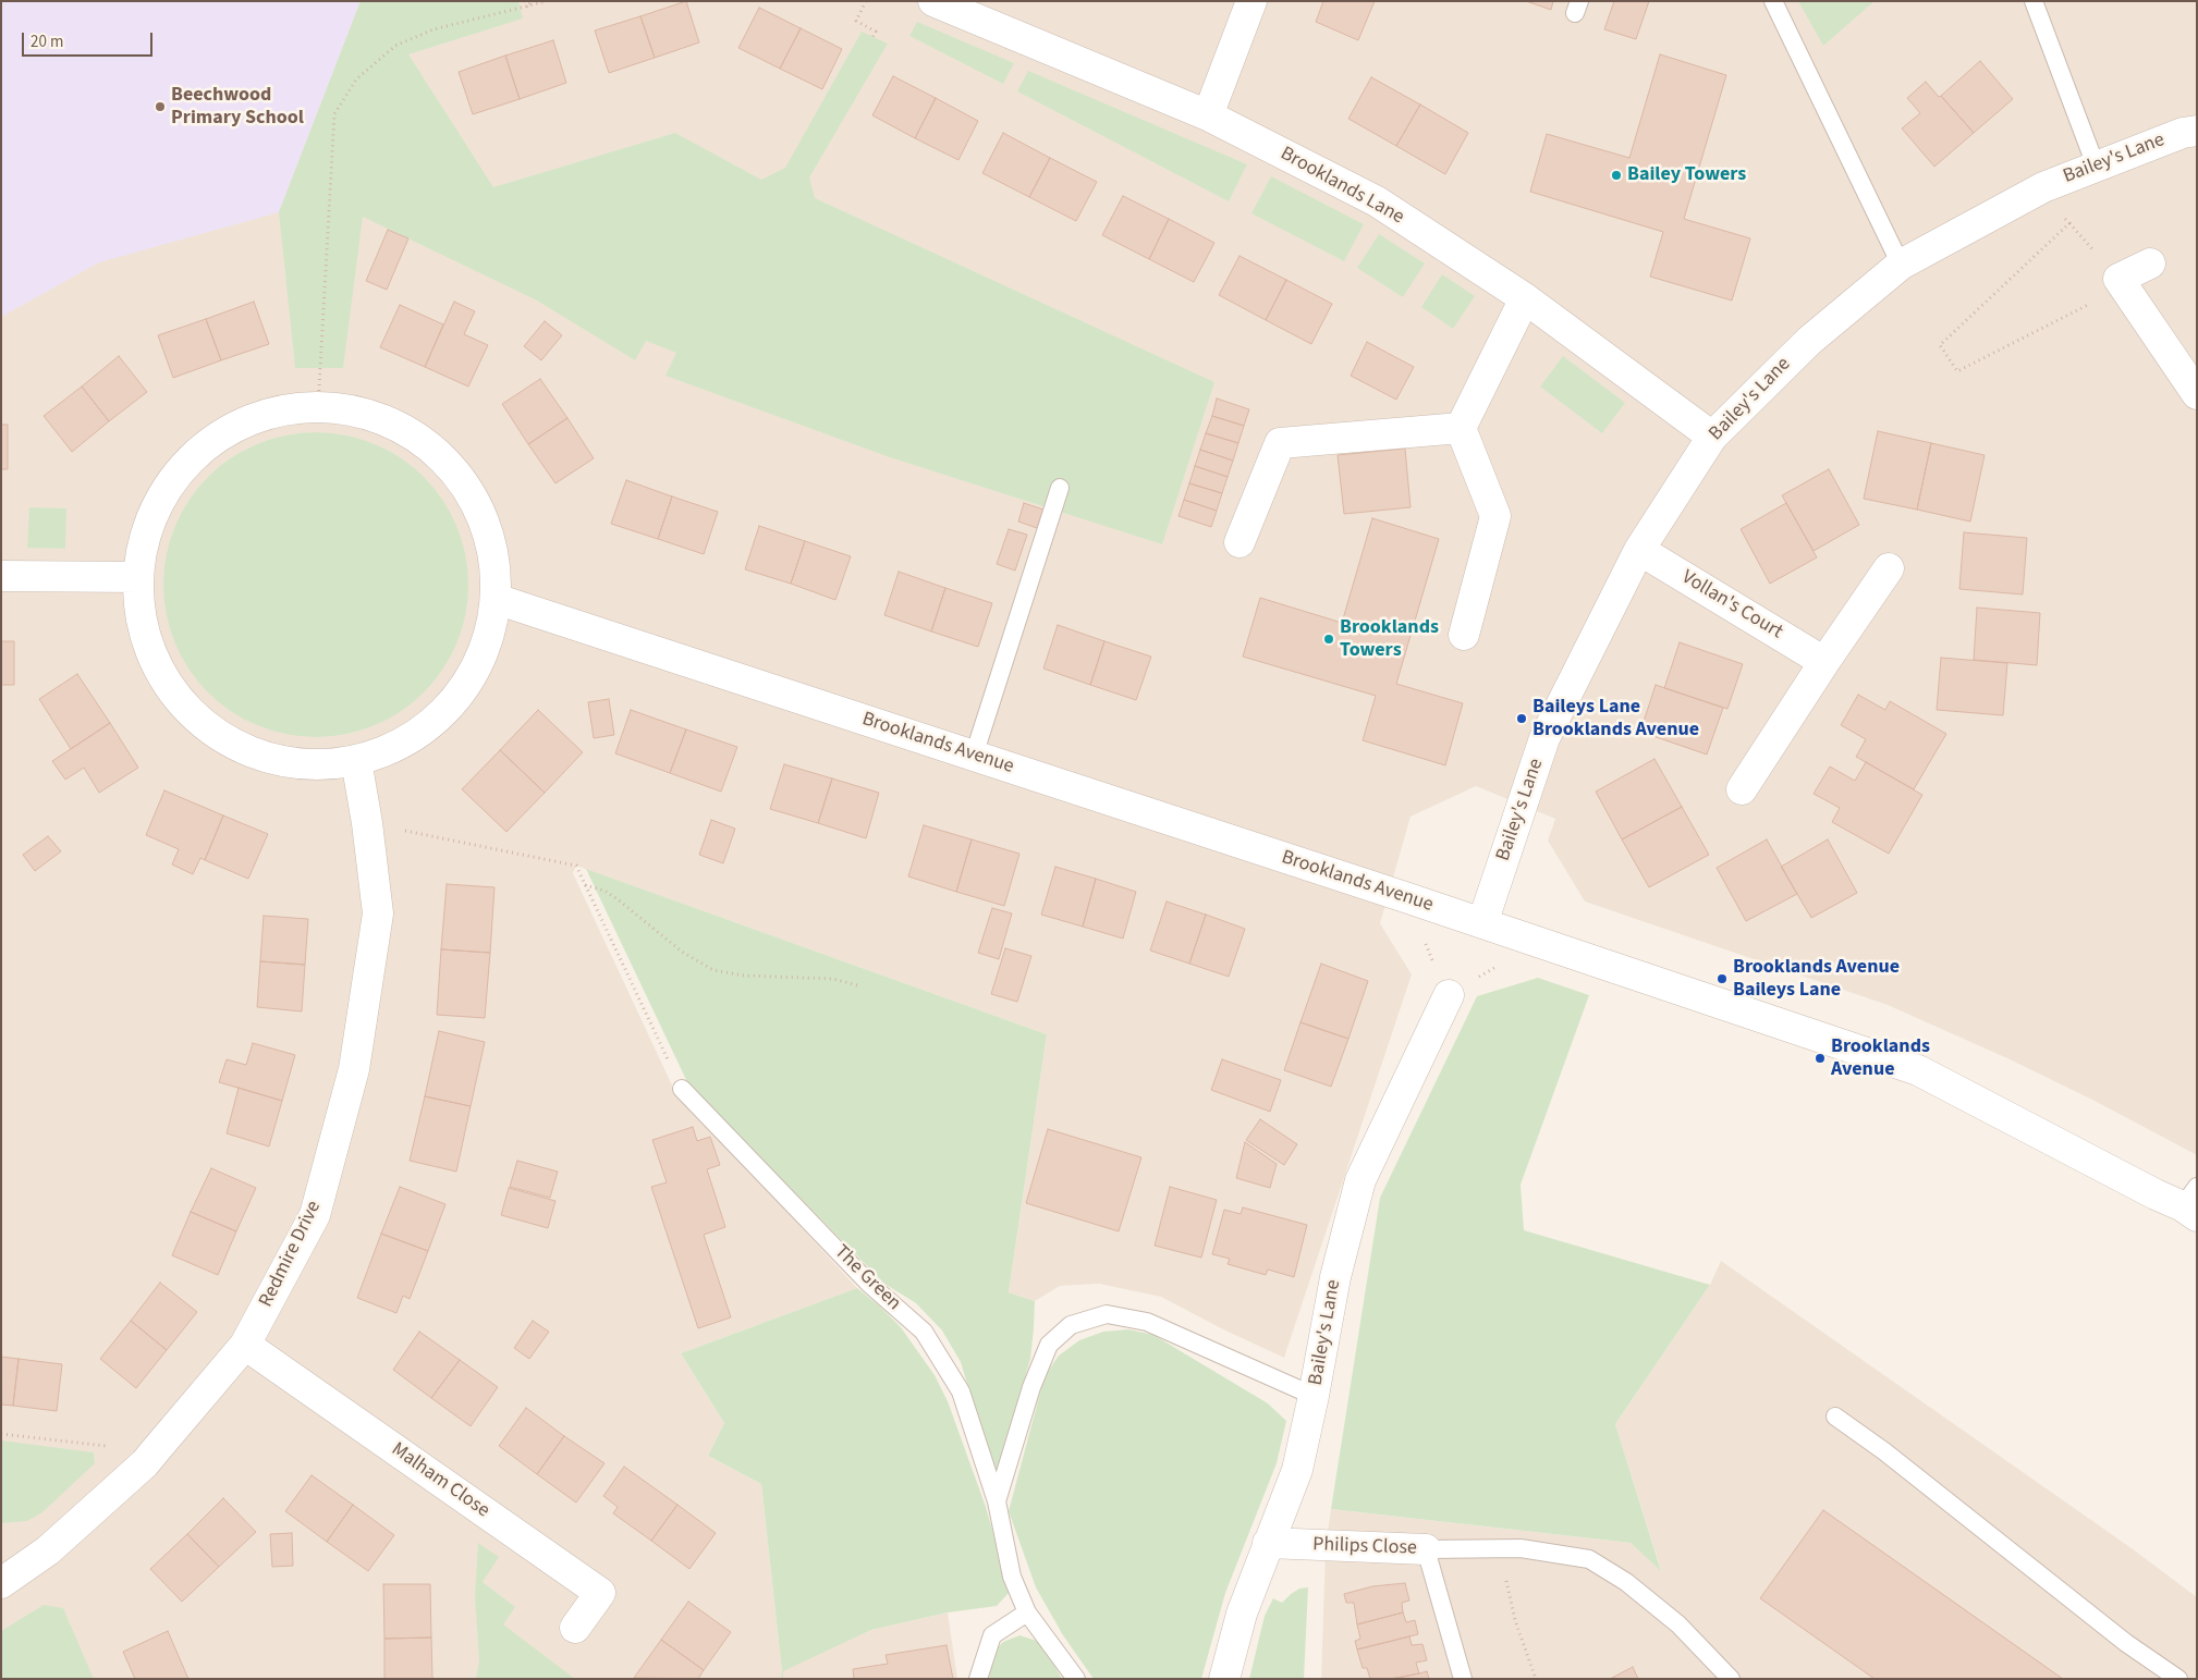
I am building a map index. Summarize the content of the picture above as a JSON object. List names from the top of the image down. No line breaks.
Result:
{"streets":{"street":["Bailey's Lane","Brooklands Lane","Vollan's Court","Brooklands Avenue","Redmire Drive","Malham Close","Philips Close"],"lane":["The Green"]},"crossings":[["Bailey's Lane","Brooklands Lane"],["Bailey's Lane","Vollan's Court"],["Bailey's Lane","Brooklands Avenue"],["Bailey's Lane","The Green"],["Bailey's Lane","Philips Close"],["Redmire Drive","Malham Close"]],"places":["Beechwood Primary School","Bailey Towers","Brooklands Towers","Baileys Lane Brooklands Avenue","Brooklands Avenue Baileys Lane","Brooklands Avenue"],"scale_bar":"20 m"}
